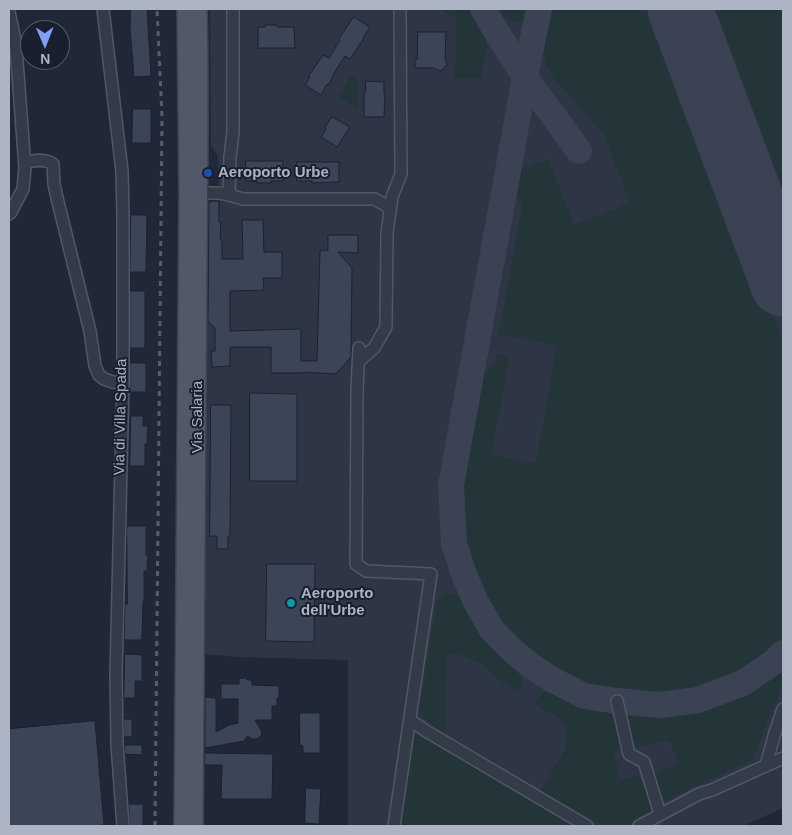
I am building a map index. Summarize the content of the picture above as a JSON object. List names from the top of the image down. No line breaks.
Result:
{"streets":{"main road":["Via Salaria"],"street":["Via di Villa Spada"]},"places":["Aeroporto Urbe","Aeroporto dell'Urbe"],"north":"bottom"}
